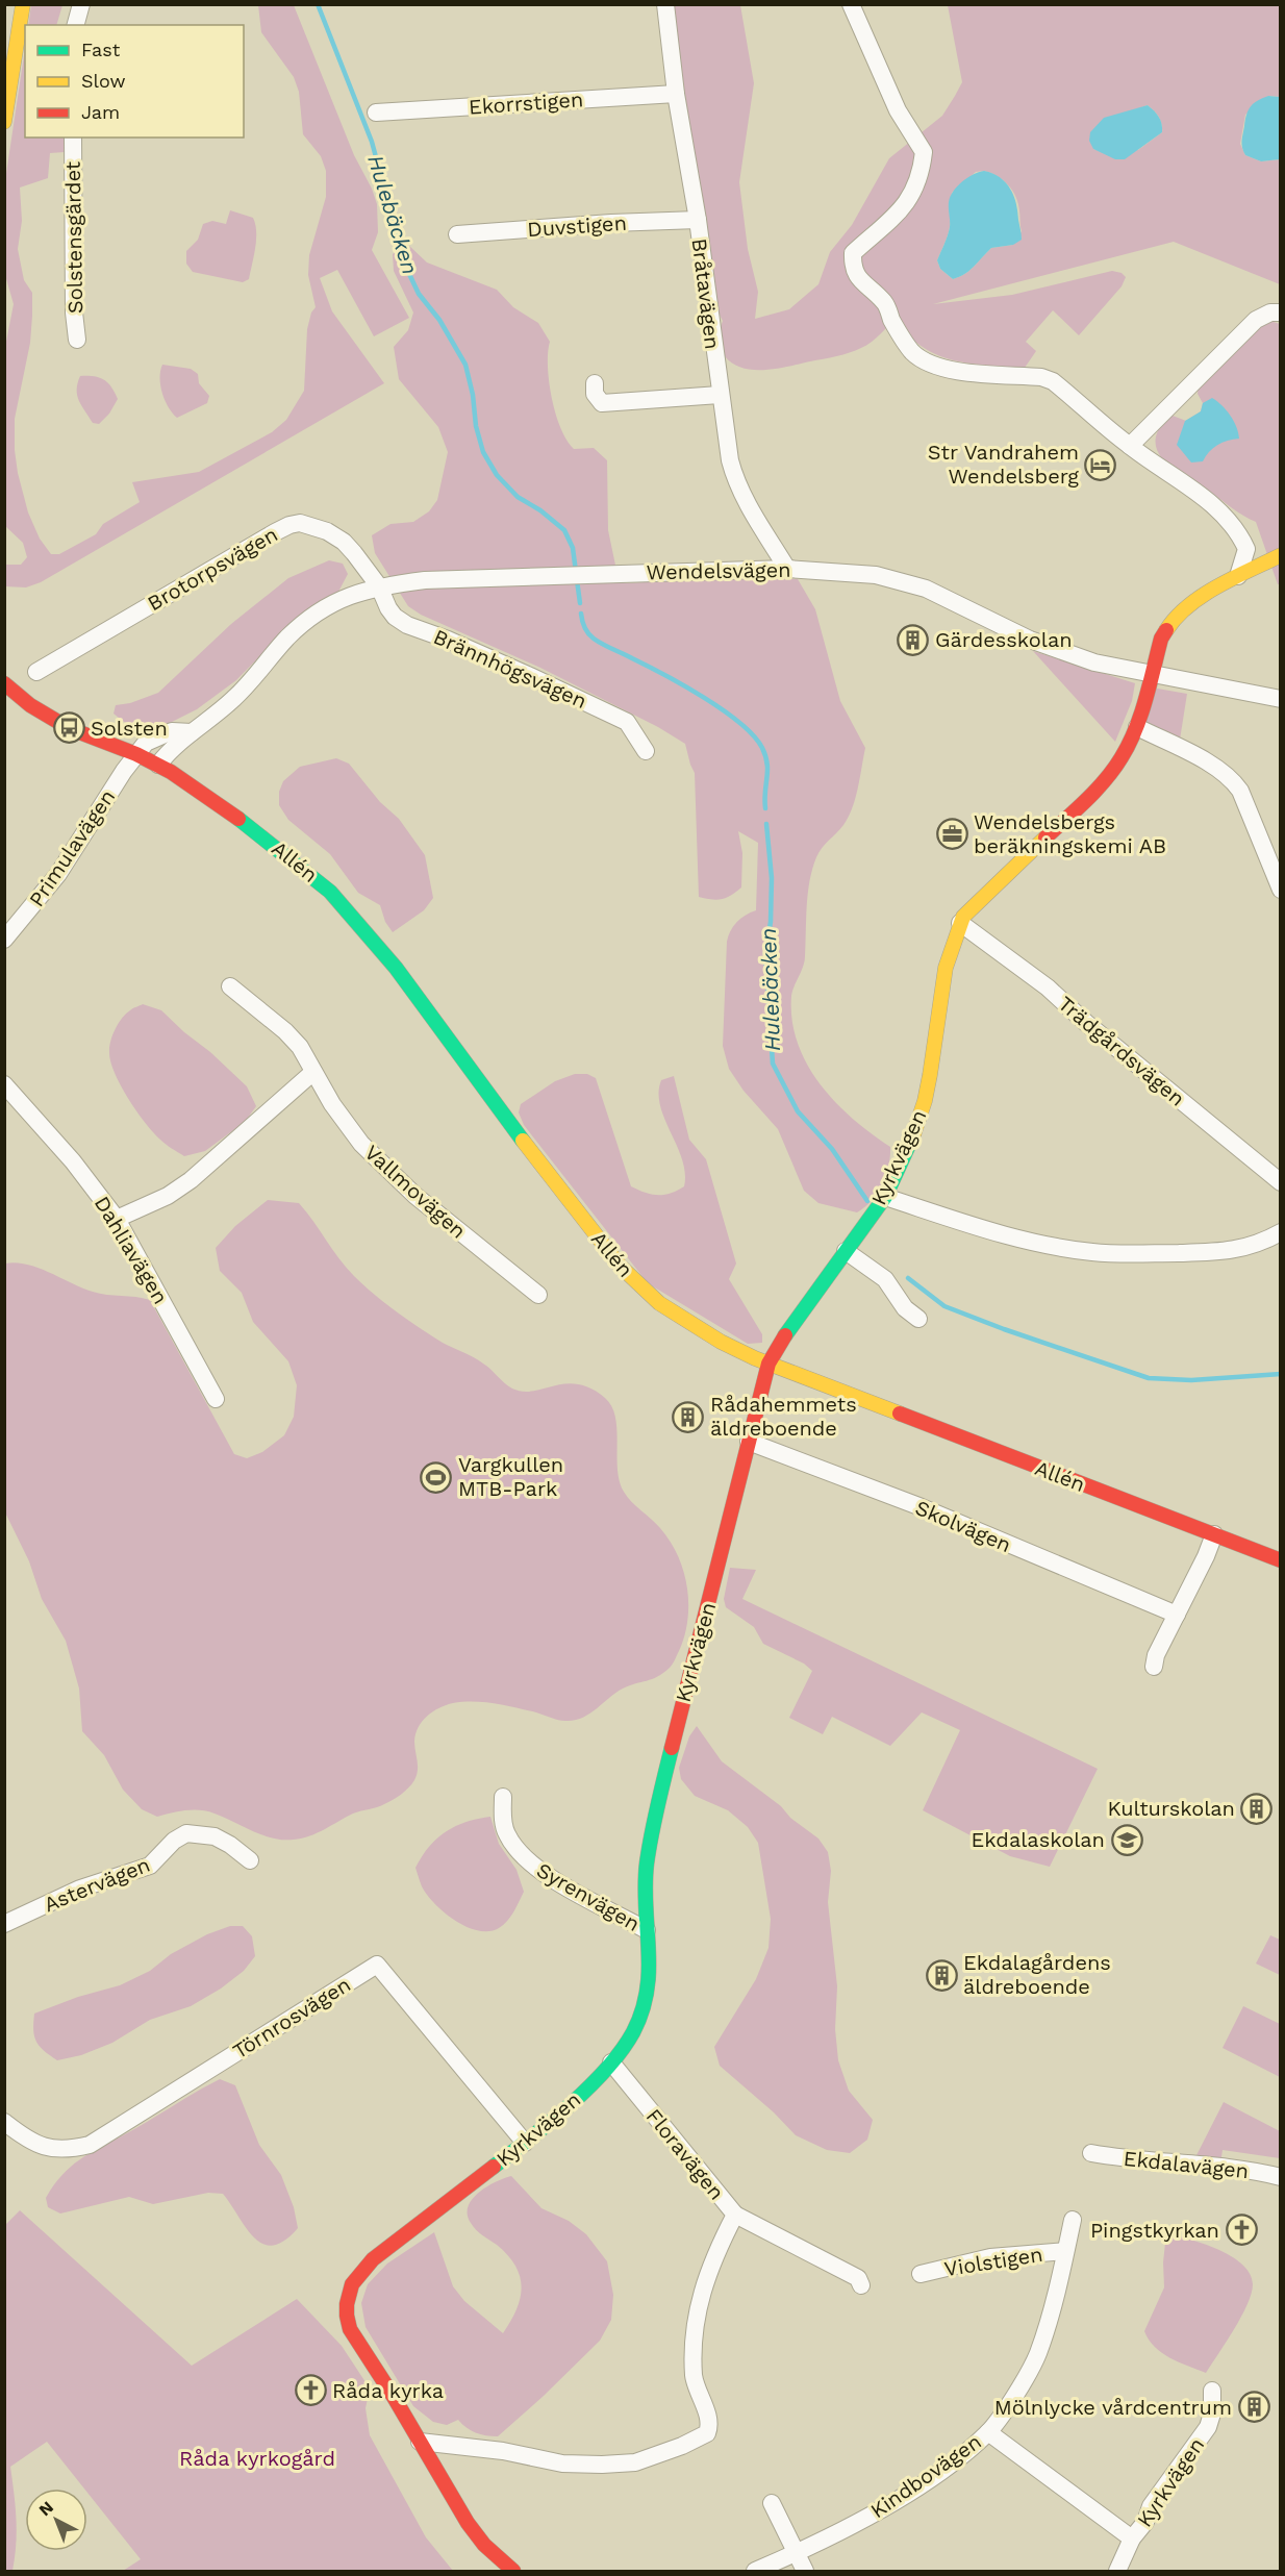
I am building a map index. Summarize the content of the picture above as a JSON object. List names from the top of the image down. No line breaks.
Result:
{"streets":{"street":["Ekorrstigen","Duvstigen","Solstensgärdet","Bråtavägen","Brotorpsvägen","Wendelsvägen","Brännhögsvägen","Primulavägen","Allén","Trädgårdsvägen","Kyrkvägen","Vallmovägen","Dahliavägen","Skolvägen","Astervägen","Syrenvägen","Törnrosvägen","Floravägen","Ekdalavägen","Violstigen","Kindbovägen"]},"crossings":[["Ekorrstigen","Bråtavägen"],["Duvstigen","Bråtavägen"],["Bråtavägen","Wendelsvägen"],["Brotorpsvägen","Wendelsvägen"],["Brotorpsvägen","Brännhögsvägen"],["Wendelsvägen","Brännhögsvägen"],["Wendelsvägen","Allén"],["Wendelsvägen","Kyrkvägen"],["Primulavägen","Allén"],["Allén","Kyrkvägen"],["Trädgårdsvägen","Kyrkvägen"],["Kyrkvägen","Skolvägen"],["Kyrkvägen","Syrenvägen"],["Kyrkvägen","Törnrosvägen"],["Kyrkvägen","Floravägen"],["Violstigen","Kindbovägen"]],"water":["Hulebäcken"],"parks":["Råda kyrkogård"],"places":{"hotel":["Str Vandrahem Wendelsberg"],"building":["Gärdesskolan","Rådahemmets äldreboende","Kulturskolan","Ekdalagårdens äldreboende","Mölnlycke vårdcentrum"],"bus stop":["Solsten"],"office":["Wendelsbergs beräkningskemi AB"],"sports":["Vargkullen MTB-Park"],"school or university":["Ekdalaskolan"],"church":["Pingstkyrkan","Råda kyrka"]},"legend":["Fast","Slow","Jam"],"north":"top left"}
